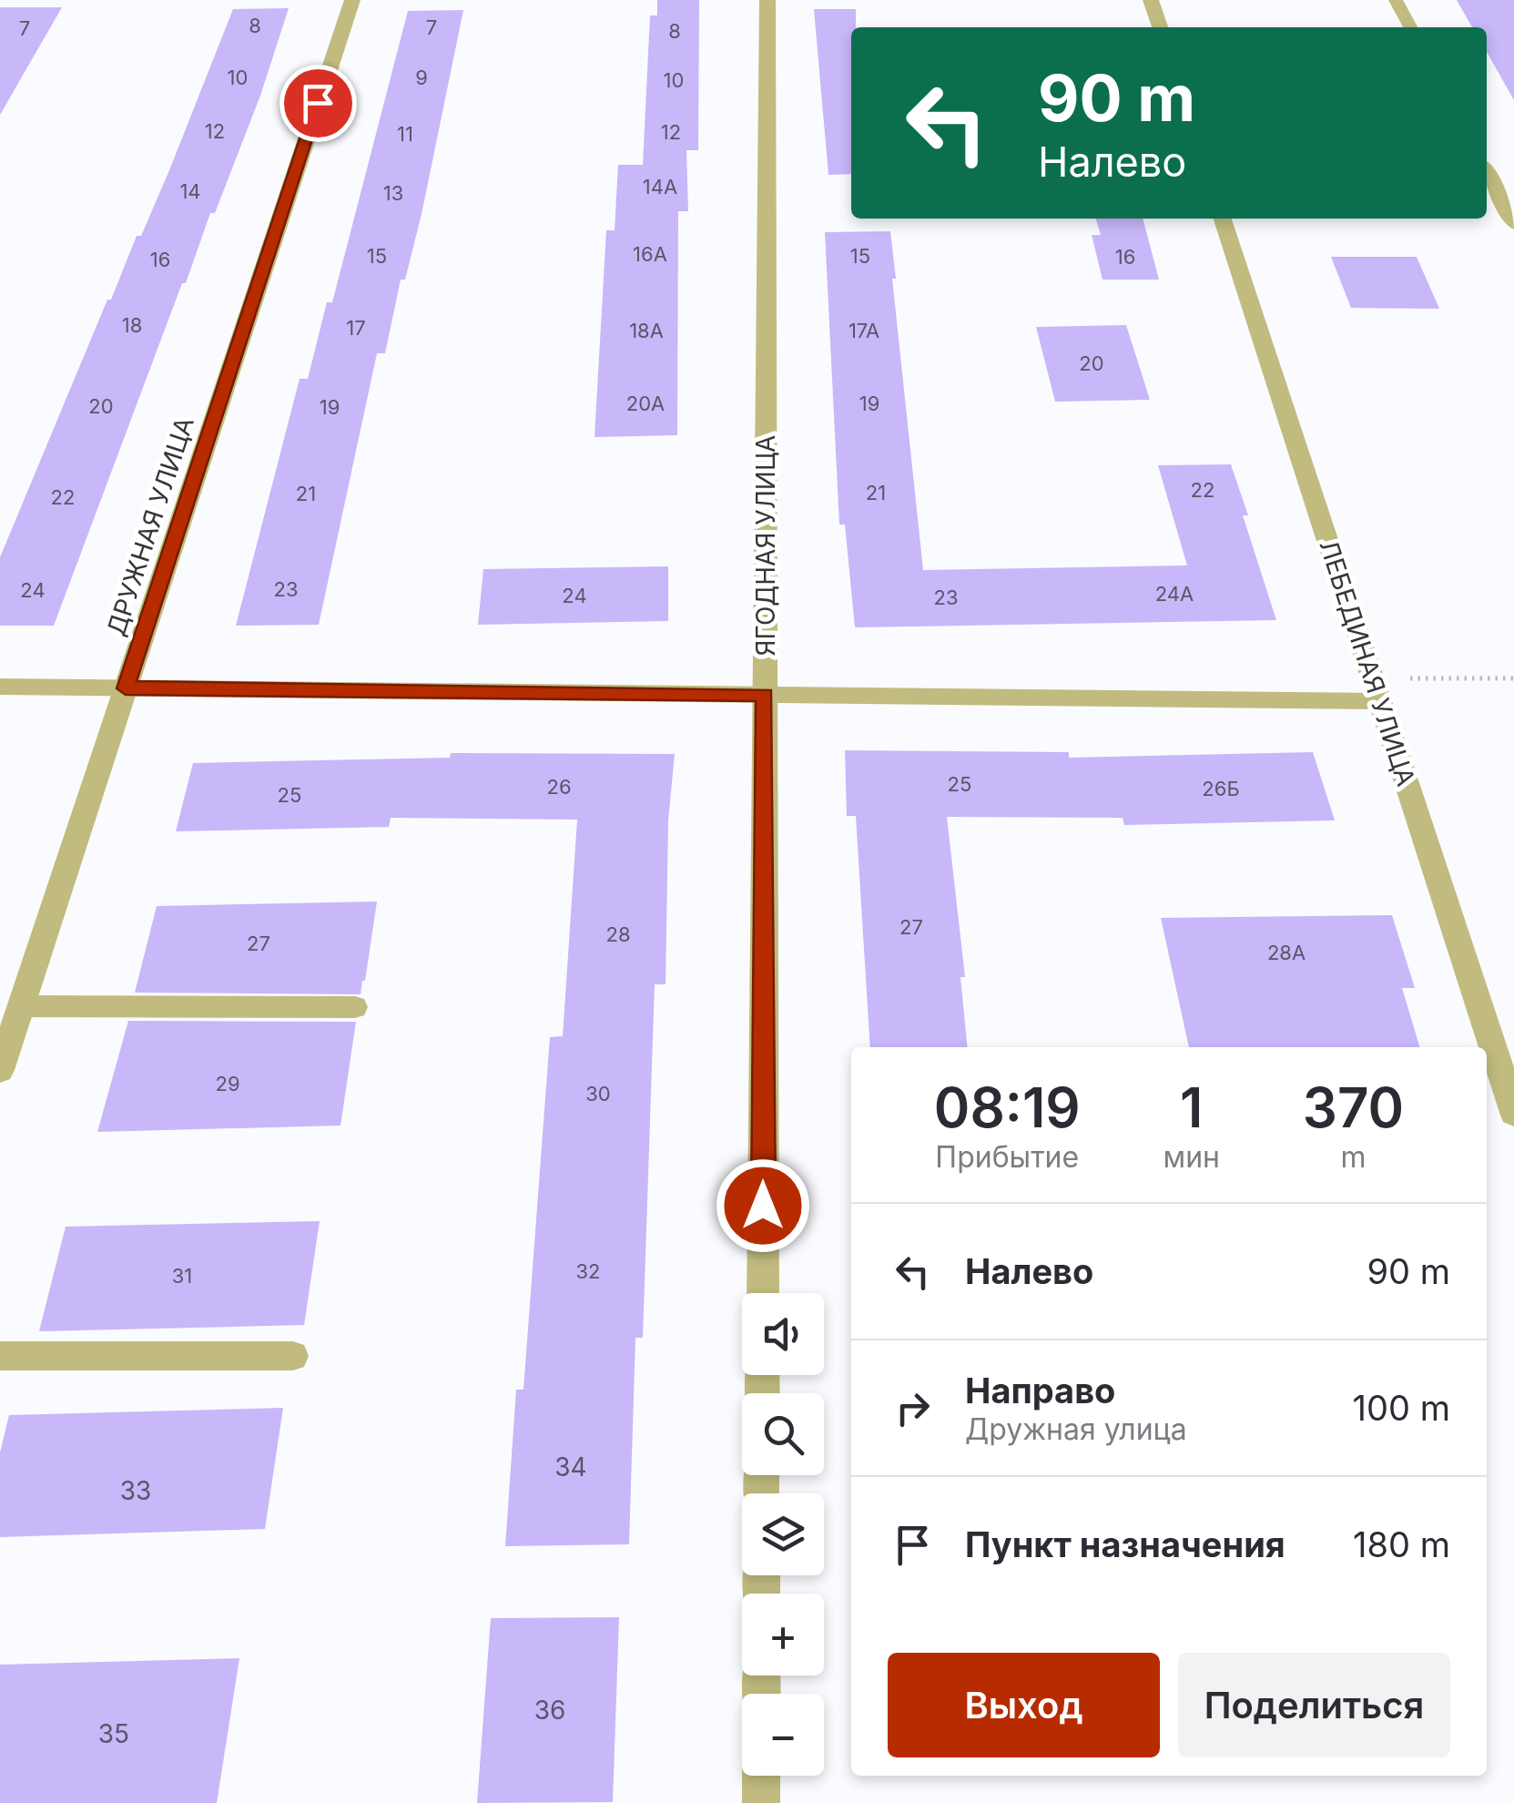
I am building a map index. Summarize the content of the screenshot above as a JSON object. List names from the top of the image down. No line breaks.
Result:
{"streets":{"street":["ДРУЖНАЯ УЛИЦА","ЯГОДНАЯ УЛИЦА","ЛЕБЕДИНАЯ УЛИЦА"]},"house_numbers":["8","7","7","8","10","9","10","12","12","11","14А","14","13","16А","15","15","16","16","18","17","18А","17А","20","20А","19","20","19","22","21","21","22","23","24","24А","24","23","25","26","26Б","25","27","28","27","28А","29","30","32","31","34","33","36","35"],"page":{"turn":["90 m","Налево"],"eta":["08:19","Прибытие","1","мин","370","m"],"list":[{"name":"Налево","value":"90 m"},{"name":"Направо","note":"Дружная улица","value":"100 m"},{"name":"Пункт назначения","value":"180 m"}],"map_buttons":["+","−"],"buttons":["Выход","Поделиться"]}}
